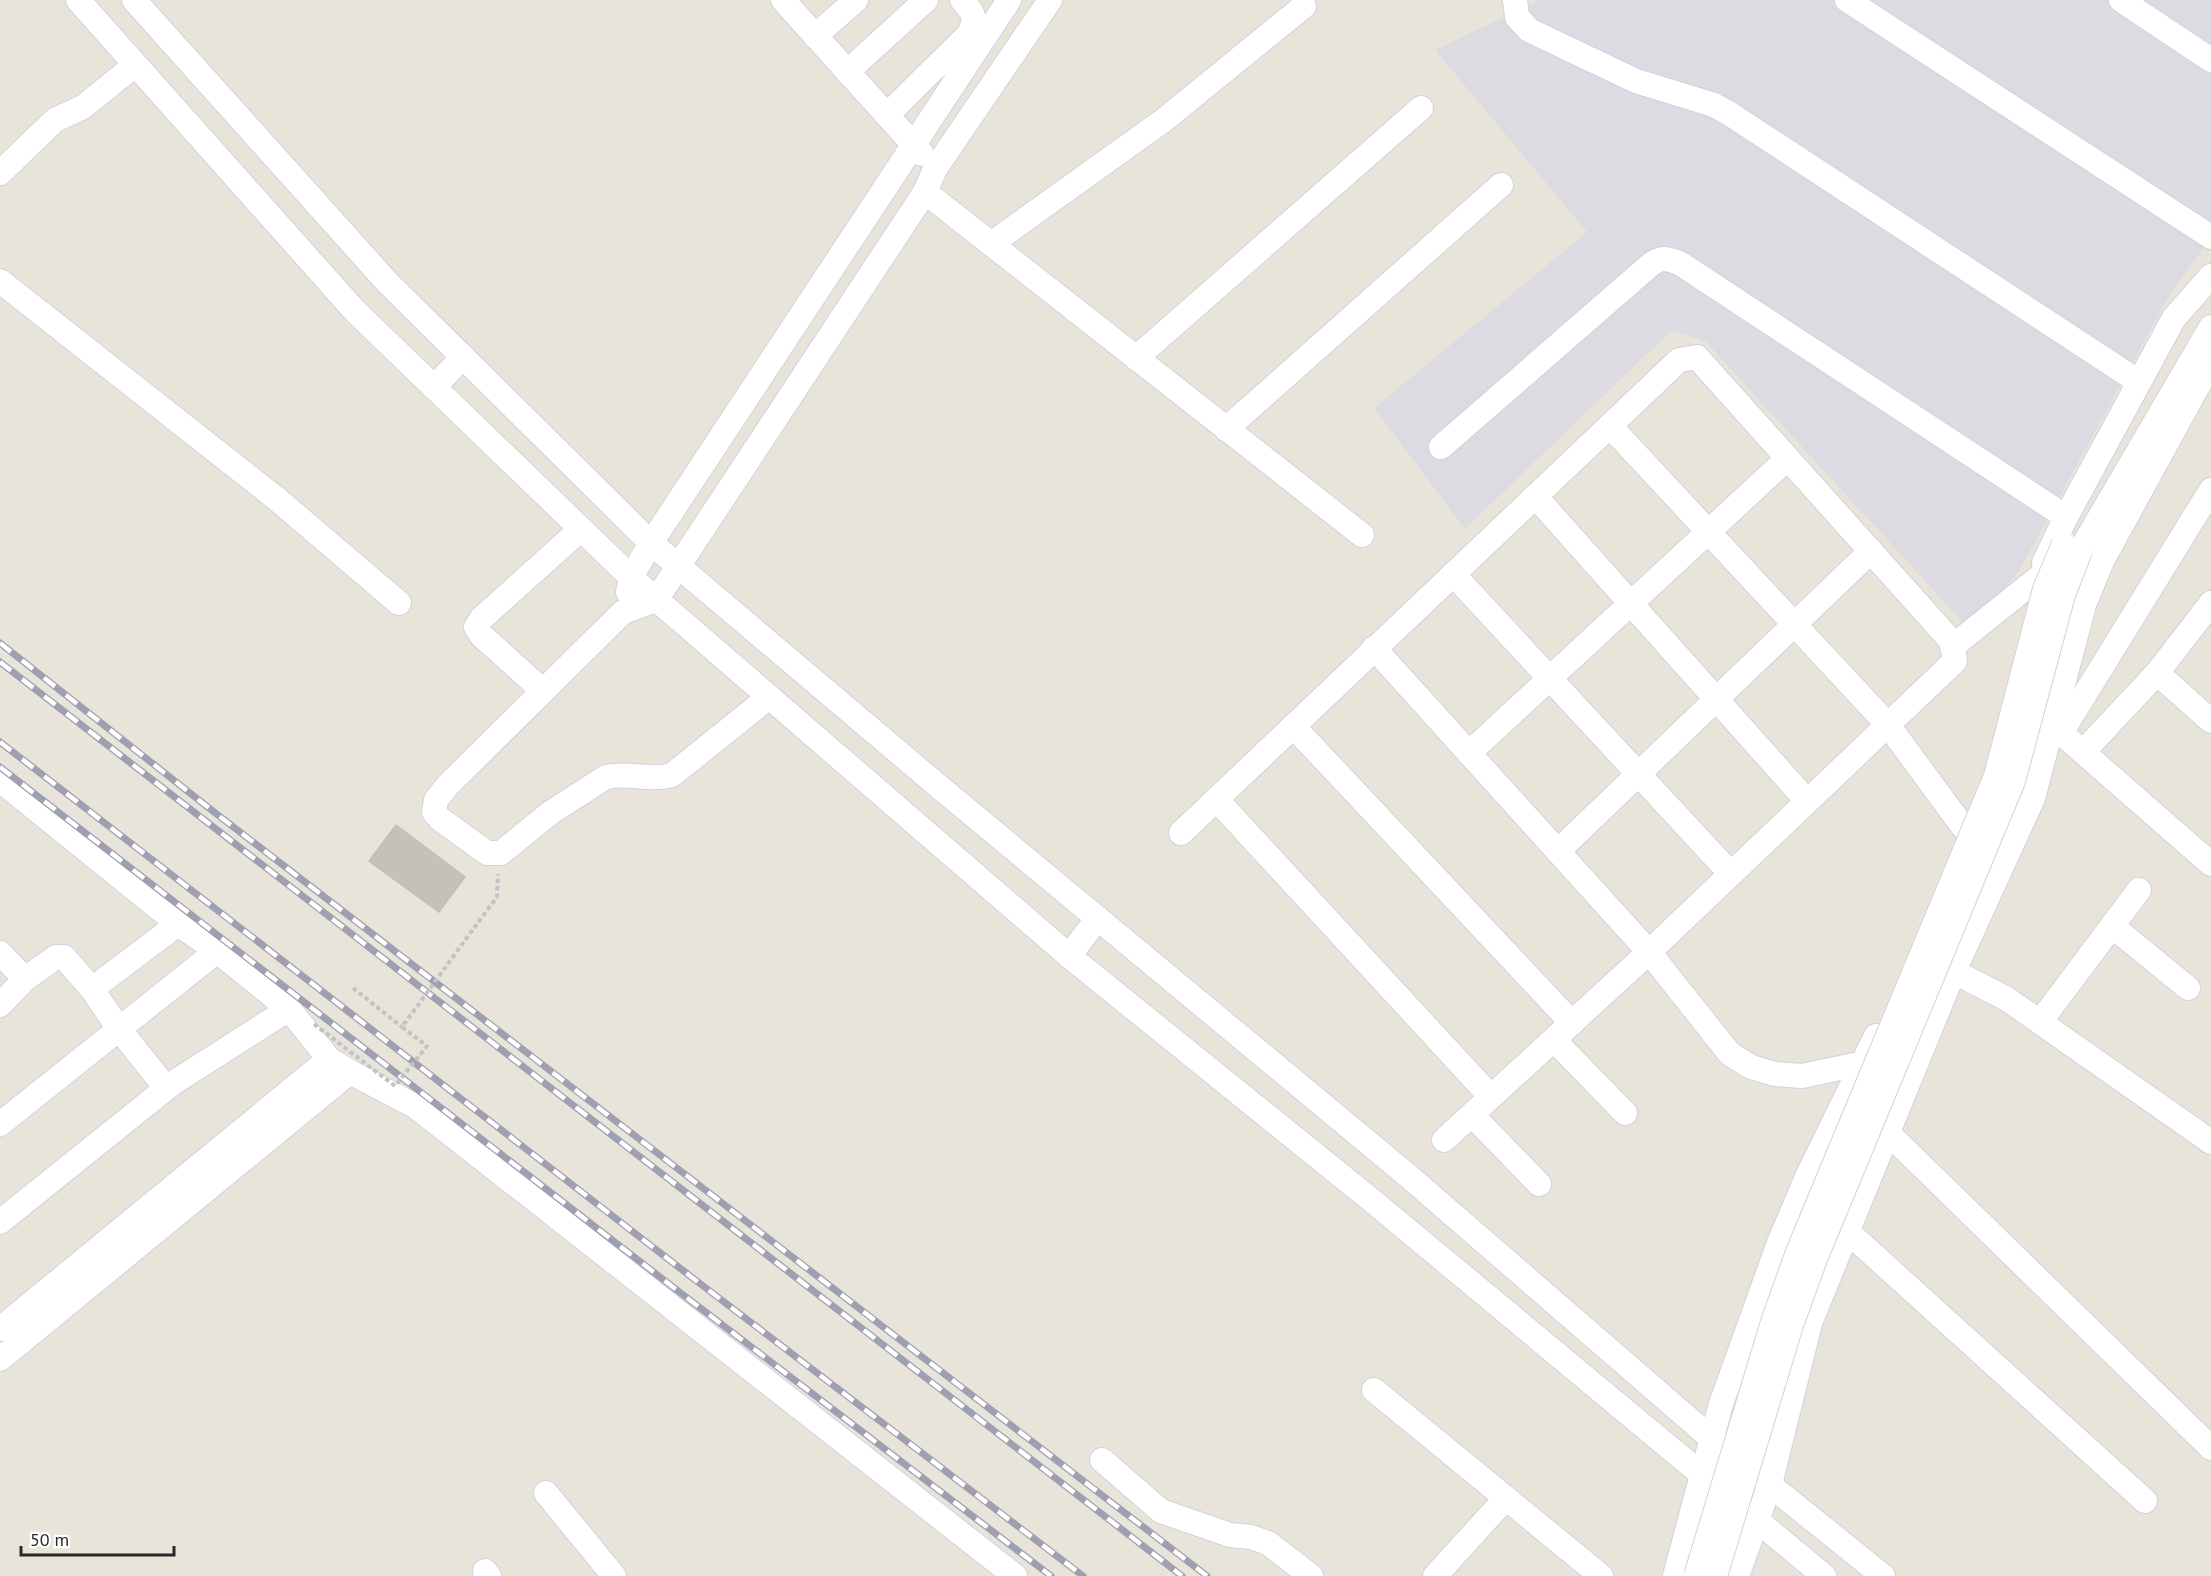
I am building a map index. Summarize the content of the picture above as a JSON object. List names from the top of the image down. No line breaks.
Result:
{"scale_bar":"50 m"}
